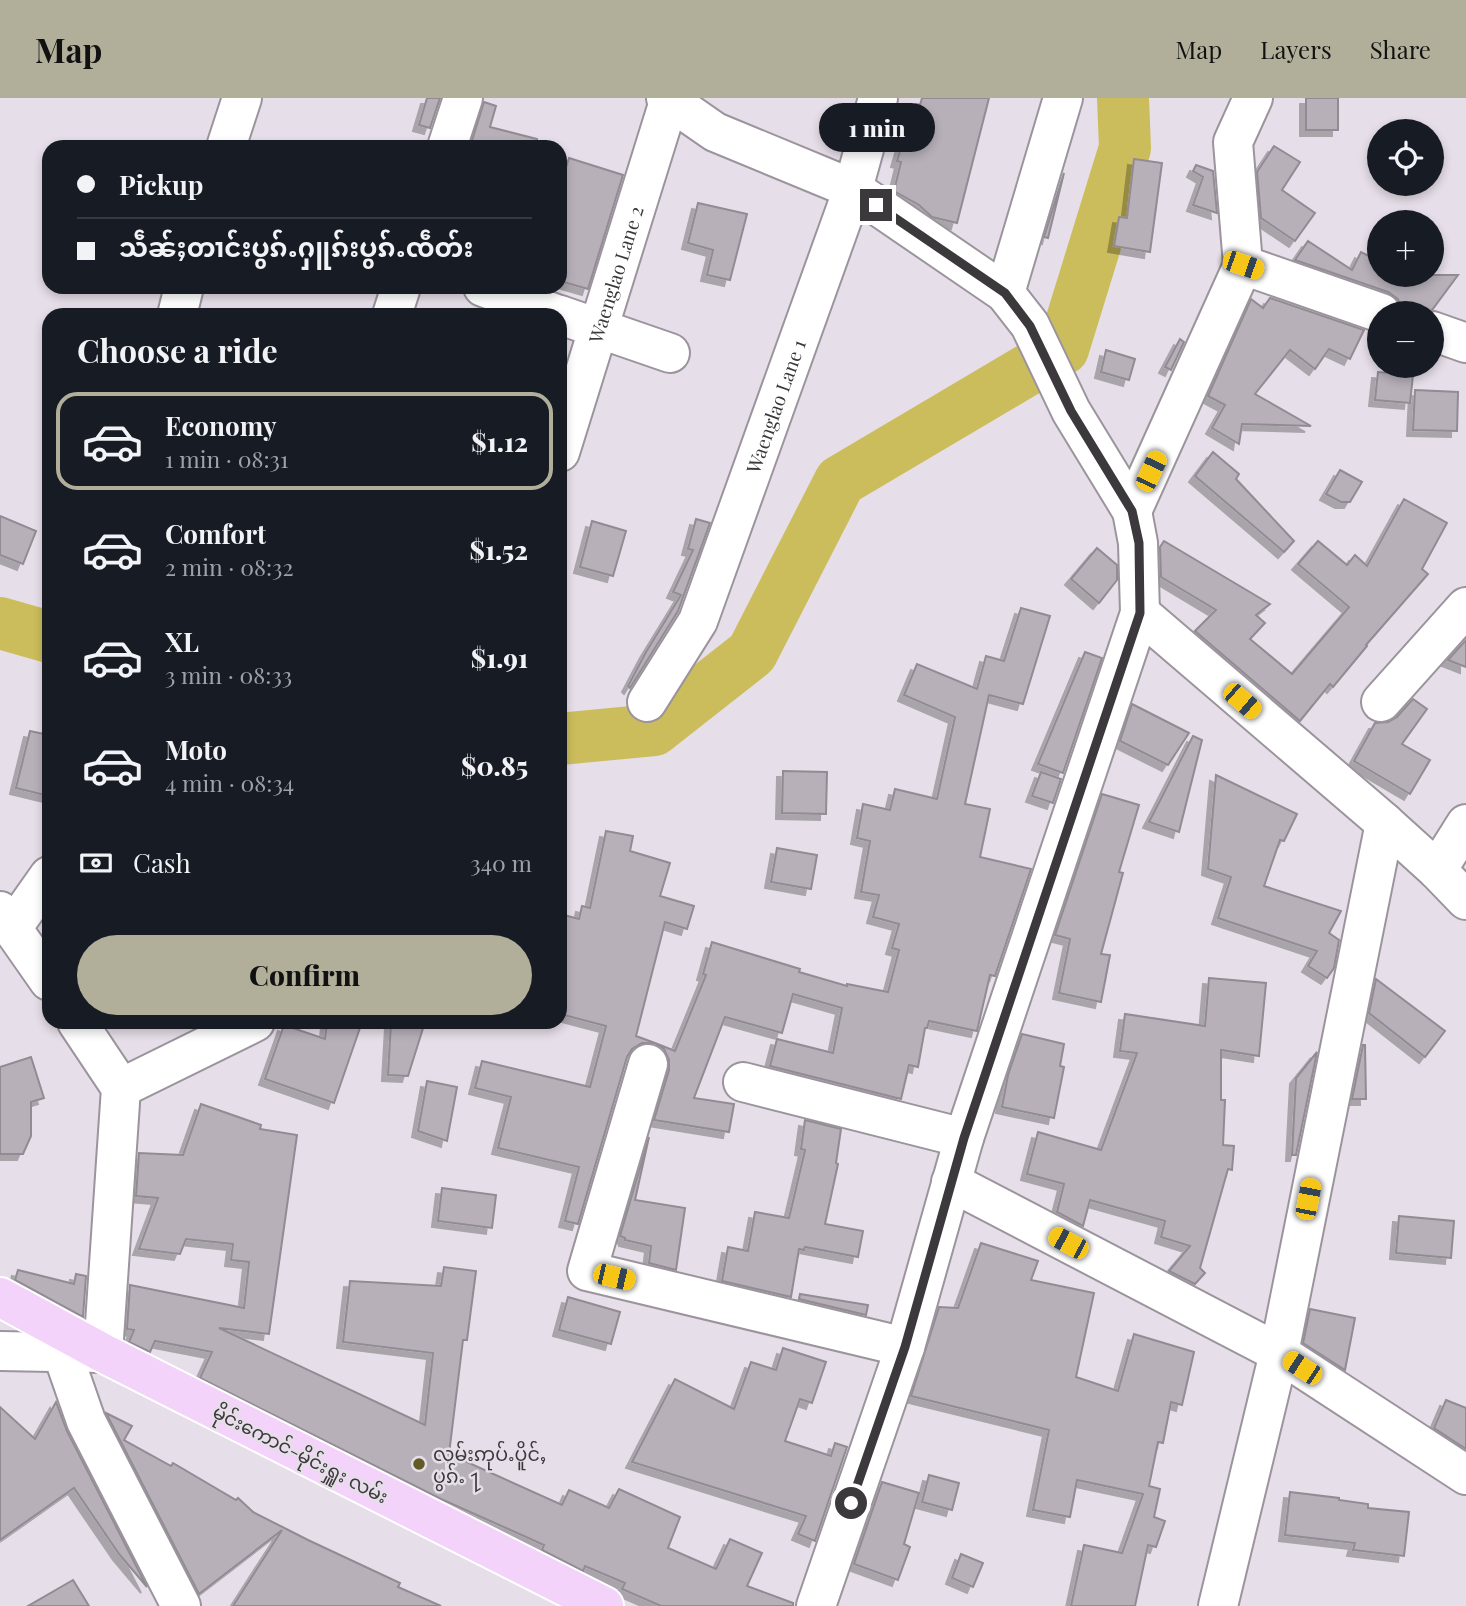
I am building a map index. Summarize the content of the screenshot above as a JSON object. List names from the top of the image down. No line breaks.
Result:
{"streets":{"main road":["မိုင်းကောင်-မိုင်းရှူး လမ်း"],"street":["Waenglao Lane 2","Waenglao Lane 1"]},"places":["လုမ်းဢုပ်ႉပိူင်ႇ ပွၵ်ႉ ႑"],"page":{"header":"Map","nav":["Map","Layers","Share"],"bubble":"1 min","map_buttons":["+","−"],"banner":["Pickup","သဵၼ်ႈတၢင်းပွၵ်ႉႁူၵ်းပွၵ်ႉၸဵတ်း"],"heading":"Choose a ride","list":[{"name":"Economy","note":"1 min · 08:31","value":"$1.12"},{"name":"Comfort","note":"2 min · 08:32","value":"$1.52"},{"name":"XL","note":"3 min · 08:33","value":"$1.91"},{"name":"Moto","note":"4 min · 08:34","value":"$0.85"}],"pay":["Cash","340 m"],"buttons":"Confirm"}}
